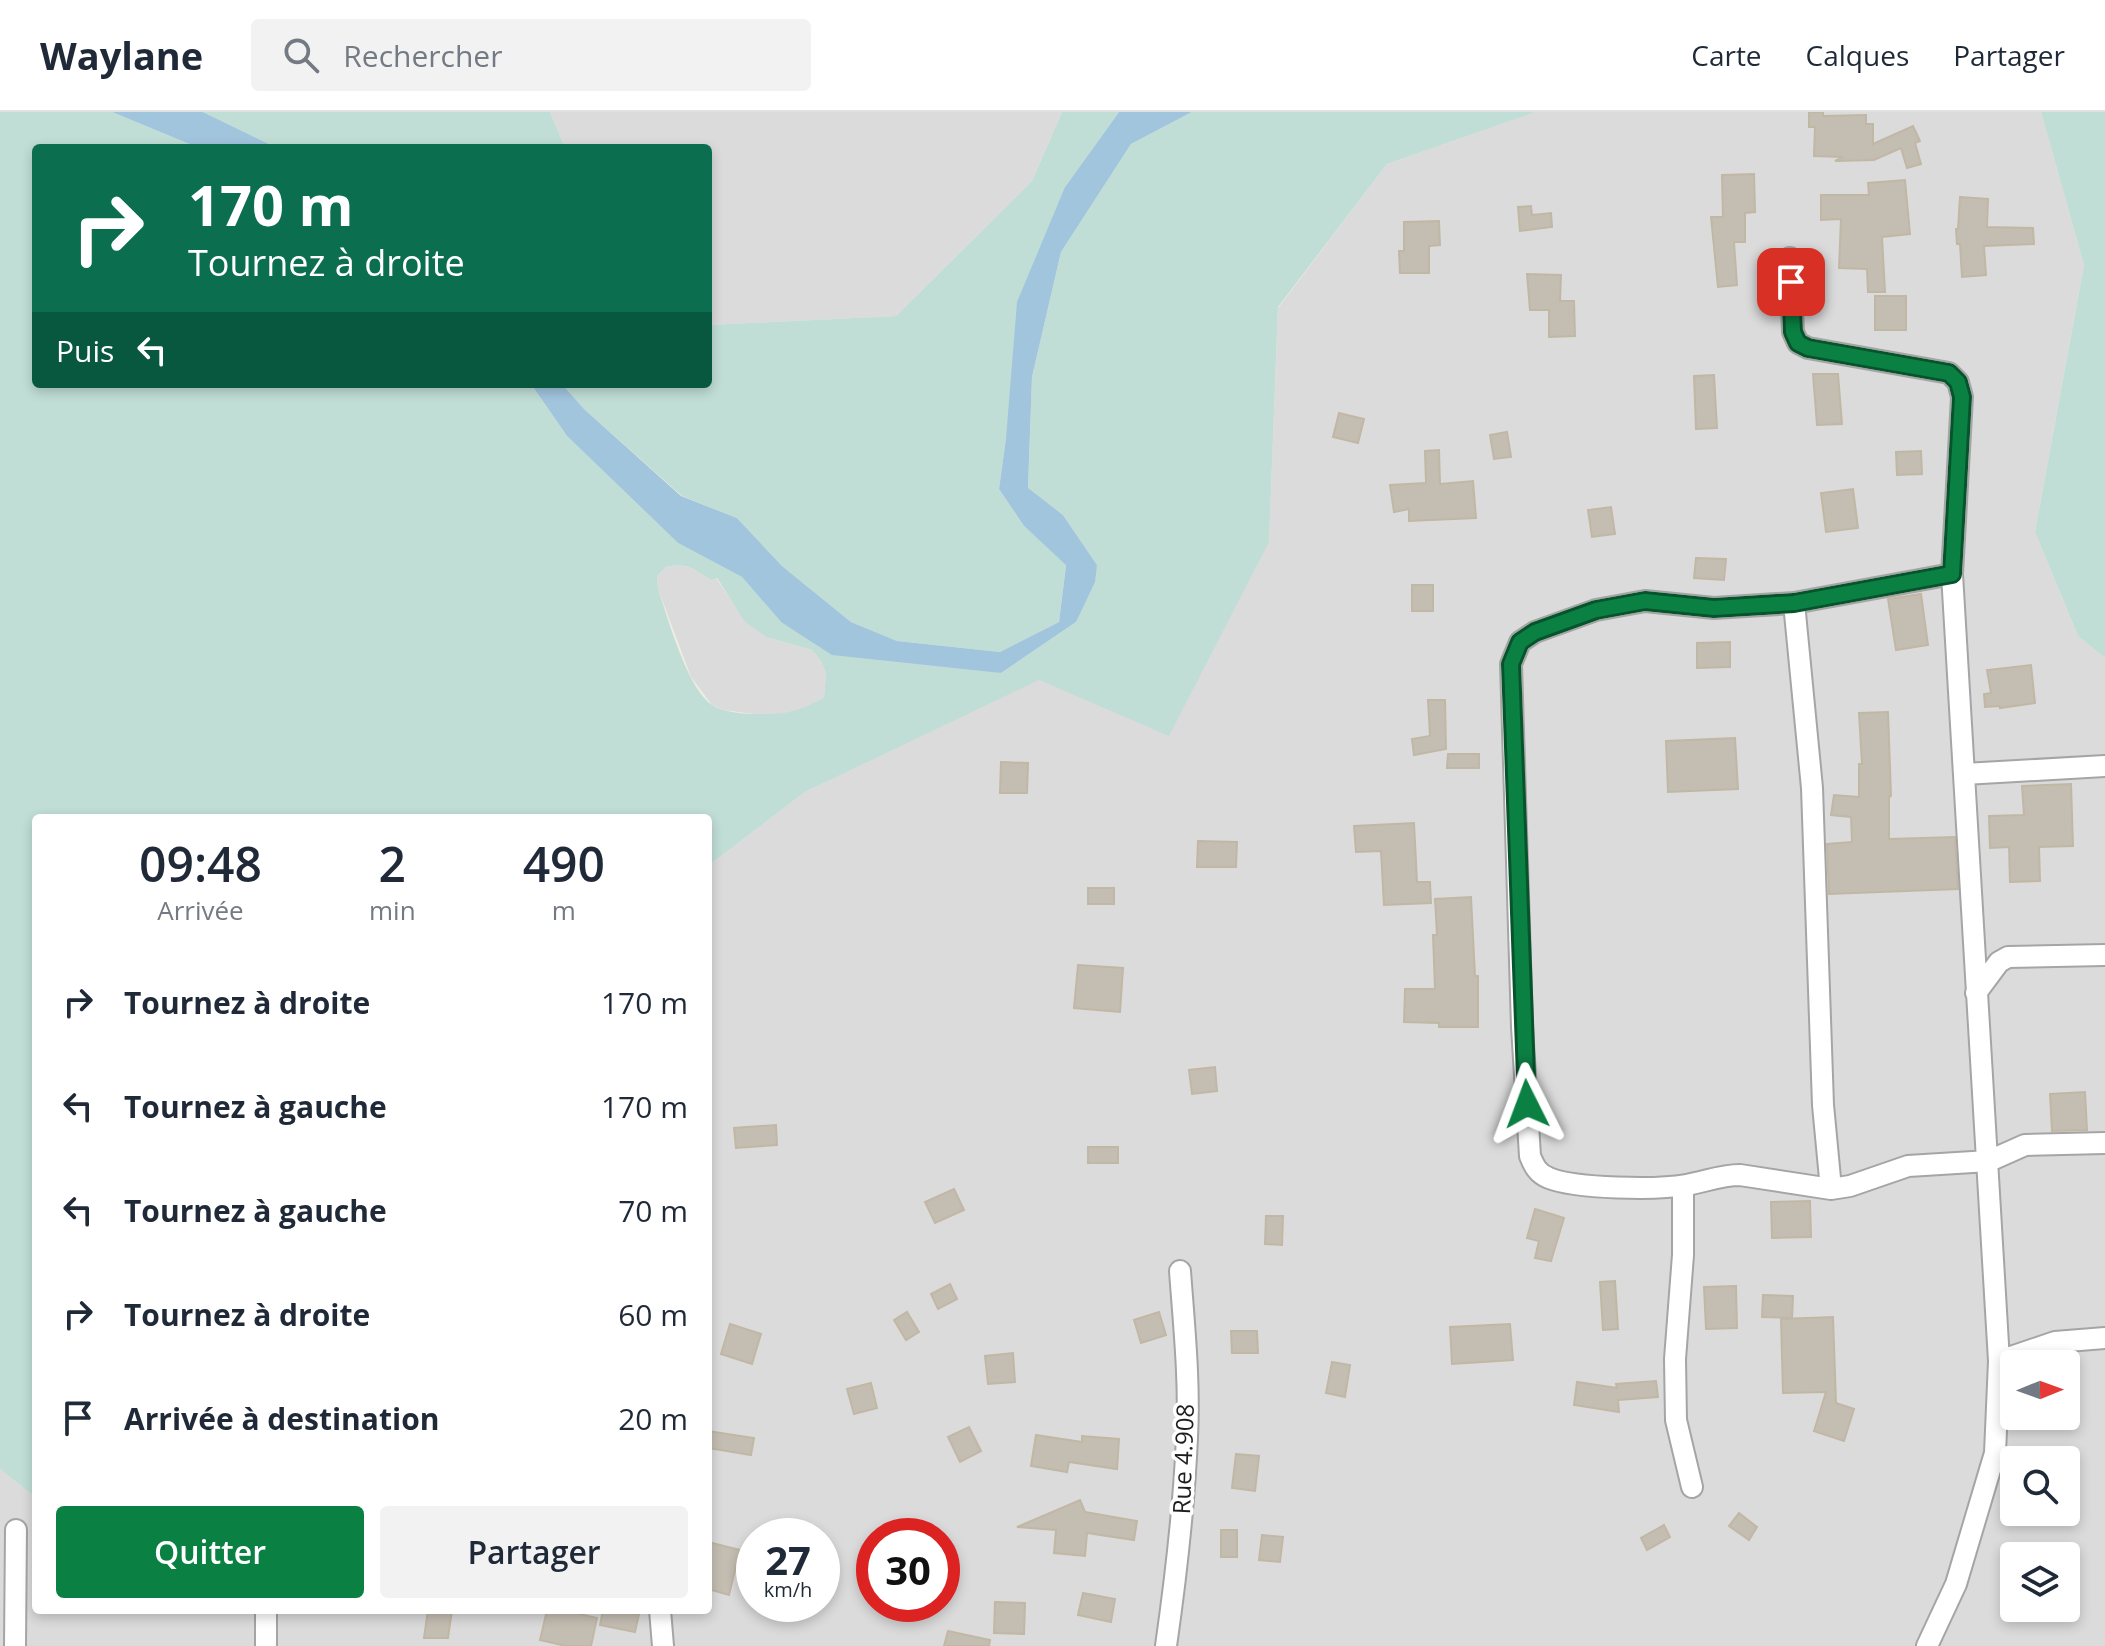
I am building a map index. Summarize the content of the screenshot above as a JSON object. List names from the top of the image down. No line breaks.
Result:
{"streets":{"street":["Rue 4.908"]},"north":"right","page":{"header":"Waylane","search":"Rechercher","nav":["Carte","Calques","Partager"],"turn":["170 m","Tournez à droite"],"then":"Puis","eta":["09:48","Arrivée","2","min","490","m"],"list":[{"name":"Tournez à droite","value":"170 m"},{"name":"Tournez à gauche","value":"170 m"},{"name":"Tournez à gauche","value":"70 m"},{"name":"Tournez à droite","value":"60 m"},{"name":"Arrivée à destination","value":"20 m"}],"buttons":["Quitter","Partager"],"speed":"27 km/h","limit":"30"}}
